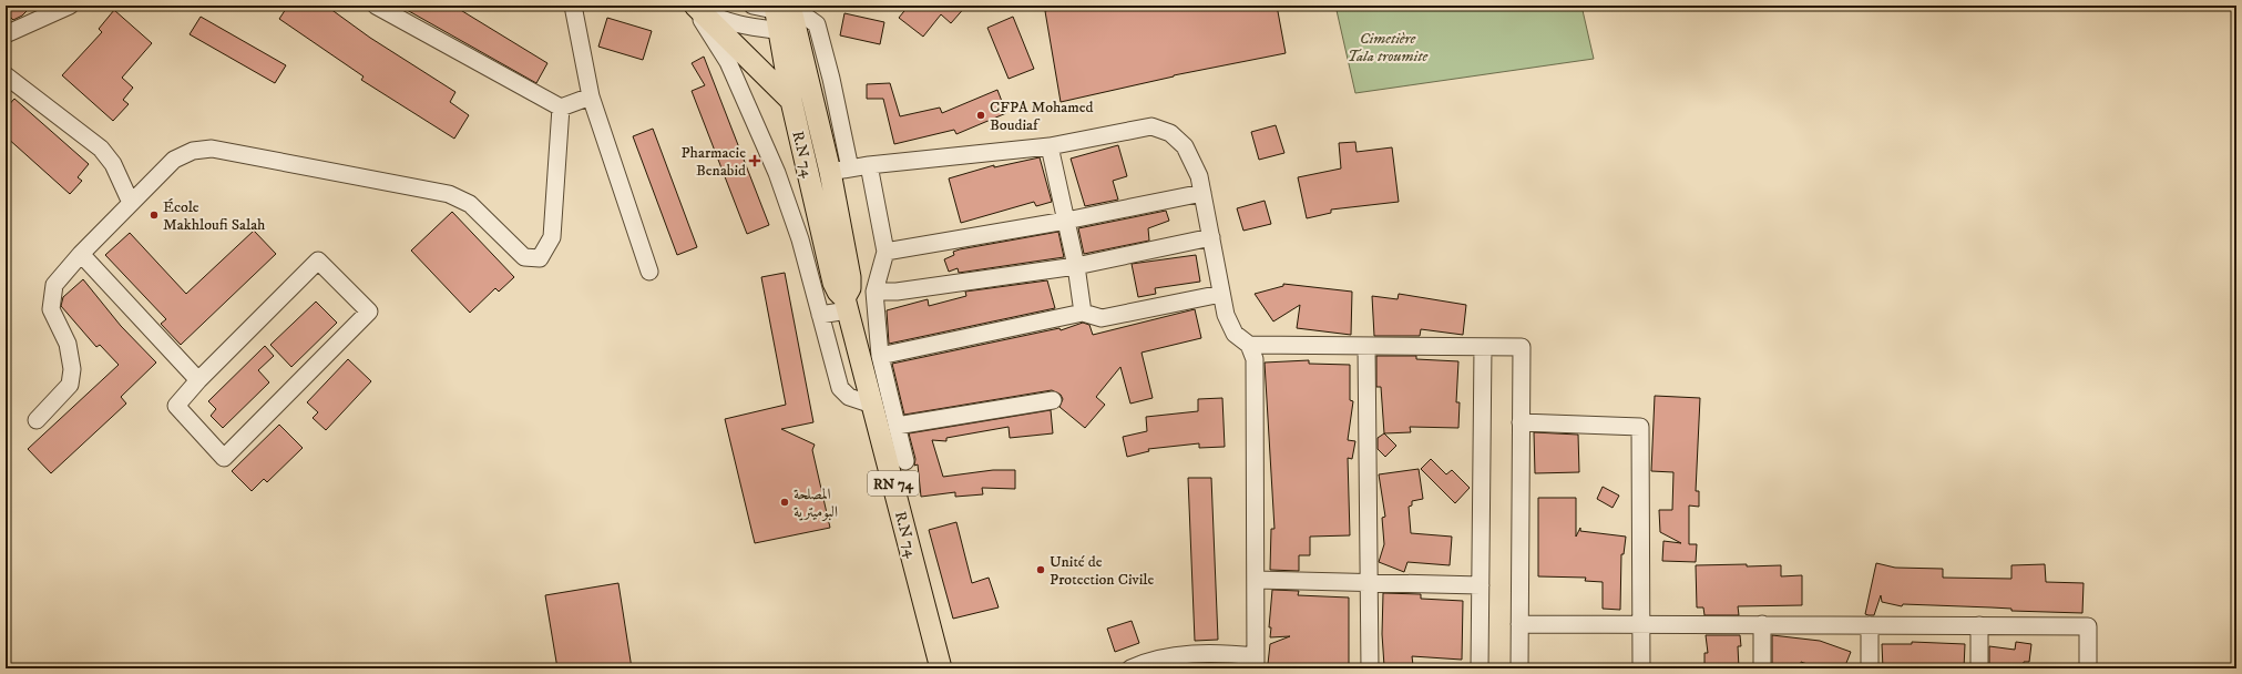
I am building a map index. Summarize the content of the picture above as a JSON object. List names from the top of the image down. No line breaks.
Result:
{"streets":{"main road":["R.N 74","RN 74"]},"parks":["Cimetière Tala troumite"],"places":{"other":["CFPA Mohamed Boudiaf","École Makhloufi Salah","المصلحة البوميترية","Unité de Protection Civile"],"health":["Pharmacie Benabid"]}}
